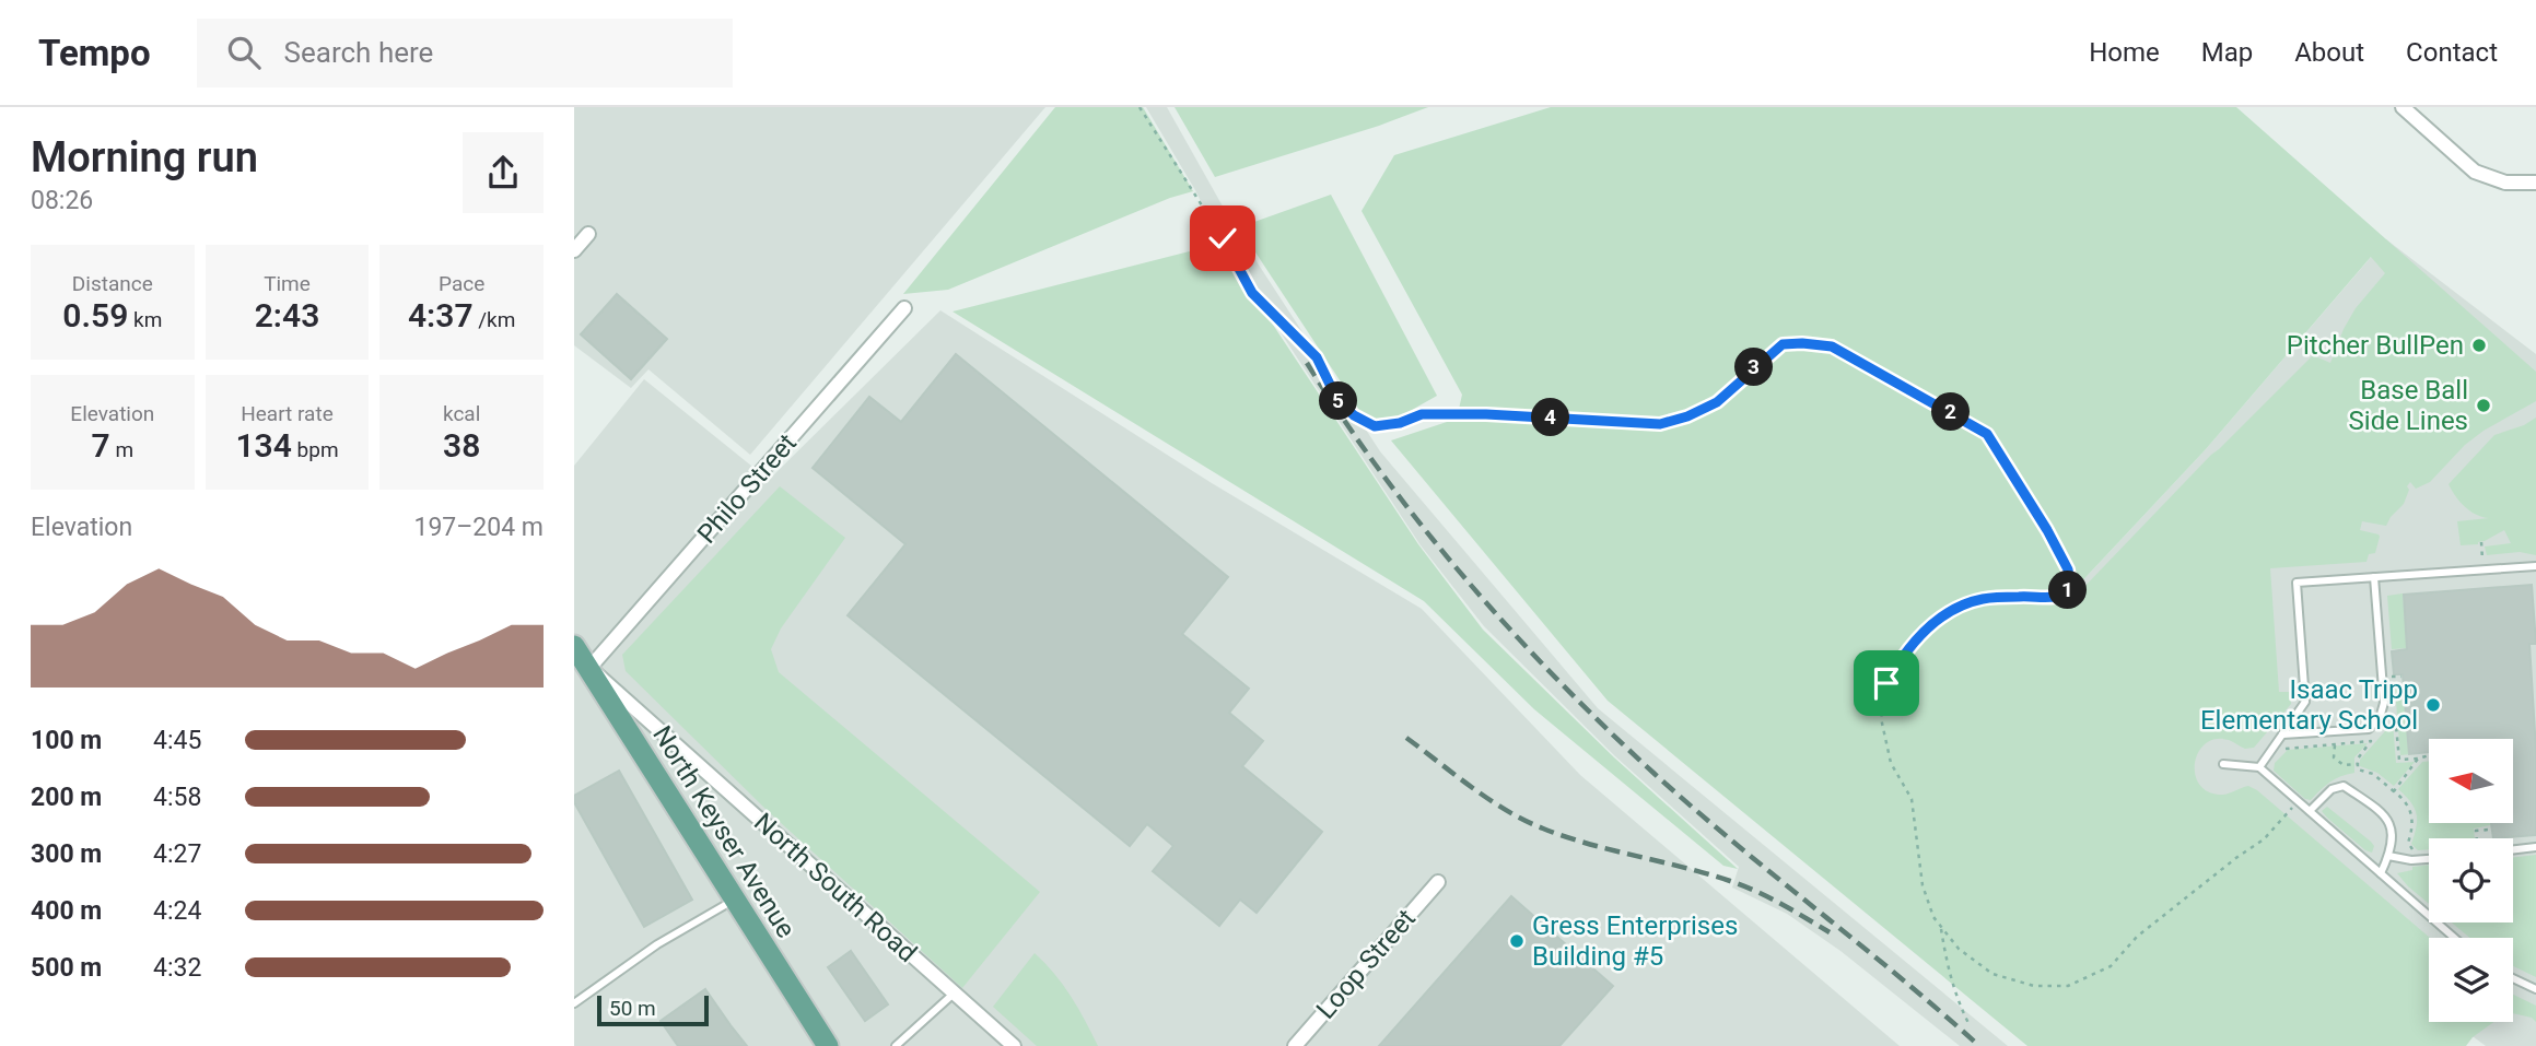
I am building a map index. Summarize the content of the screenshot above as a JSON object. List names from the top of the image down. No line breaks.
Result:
{"streets":{"main road":["North Keyser Avenue"],"street":["Philo Street","North South Road","Loop Street"]},"crossings":[["Philo Street","North Keyser Avenue"],["Philo Street","North South Road"],["North Keyser Avenue","North South Road"]],"places":["Pitcher BullPen","Base Ball Side Lines","Isaac Tripp Elementary School","Gress Enterprises Building #5"],"scale_bar":"50 m","north":"left","page":{"header":"Tempo","search":"Search here","nav":["Home","Map","About","Contact"],"heading":["Morning run","08:26"],"stats":[["Distance","0.59 km"],["Time","2:43"],["Pace","4:37 /km"],["Elevation","7 m"],["Heart rate","134 bpm"],["kcal","38"]],"pins":["3","5","2","4","1"],"chart":["Elevation","197–204 m"],"list":[{"name":"100 m","note":"4:45"},{"name":"200 m","note":"4:58"},{"name":"300 m","note":"4:27"},{"name":"400 m","note":"4:24"},{"name":"500 m","note":"4:32"}],"scale":"50 m"}}
